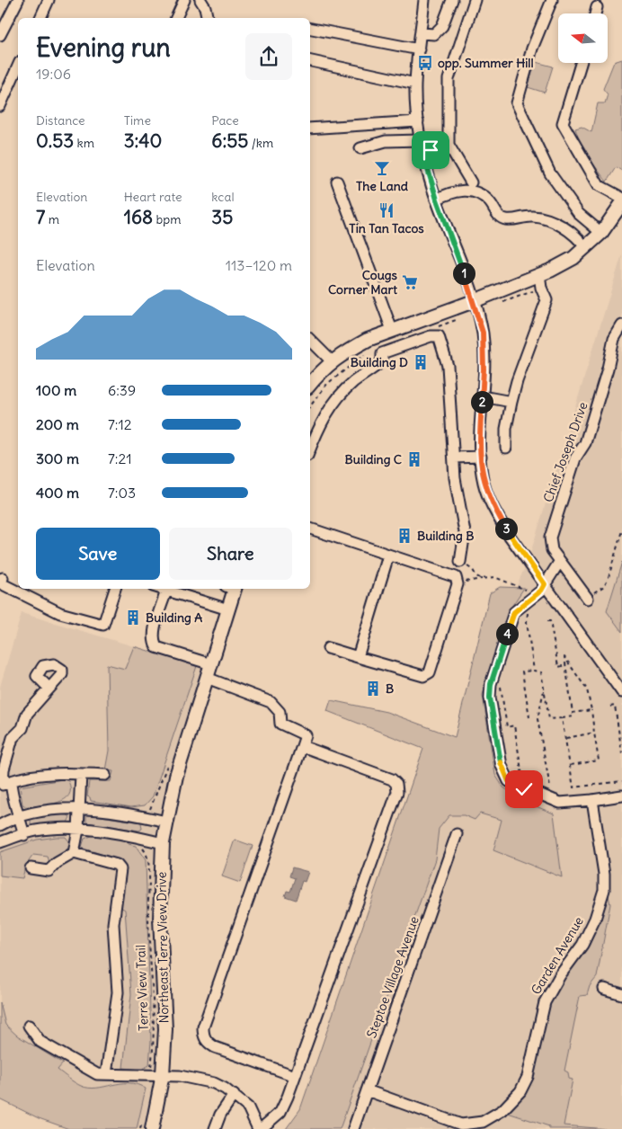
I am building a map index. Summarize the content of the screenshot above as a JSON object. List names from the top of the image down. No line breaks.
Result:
{"streets":{"main road":["Northeast Terre View Drive"],"street":["Chief Joseph Drive","Garden Avenue","Steptoe Village Avenue"],"path":["Terre View Trail"]},"crossings":[["Northeast Terre View Drive","Terre View Trail"],["Garden Avenue","Steptoe Village Avenue"]],"places":{"bus stop":["opp. Summer Hill"],"bar":["The Land"],"restaurant":["Tin Tan Tacos"],"supermarket":["Cougs Corner Mart"],"building":["Building D","Building C","Building B","Building A","B"]},"north":"left","page":{"heading":["Evening run","19:06"],"stats":[["Distance","0.53 km"],["Time","3:40"],["Pace","6:55 /km"],["Elevation","7 m"],["Heart rate","168 bpm"],["kcal","35"]],"chart":["Elevation","113–120 m"],"pins":["1","2","3","4"],"list":[{"name":"100 m","note":"6:39"},{"name":"200 m","note":"7:12"},{"name":"300 m","note":"7:21"},{"name":"400 m","note":"7:03"}],"buttons":["Save","Share"]}}
